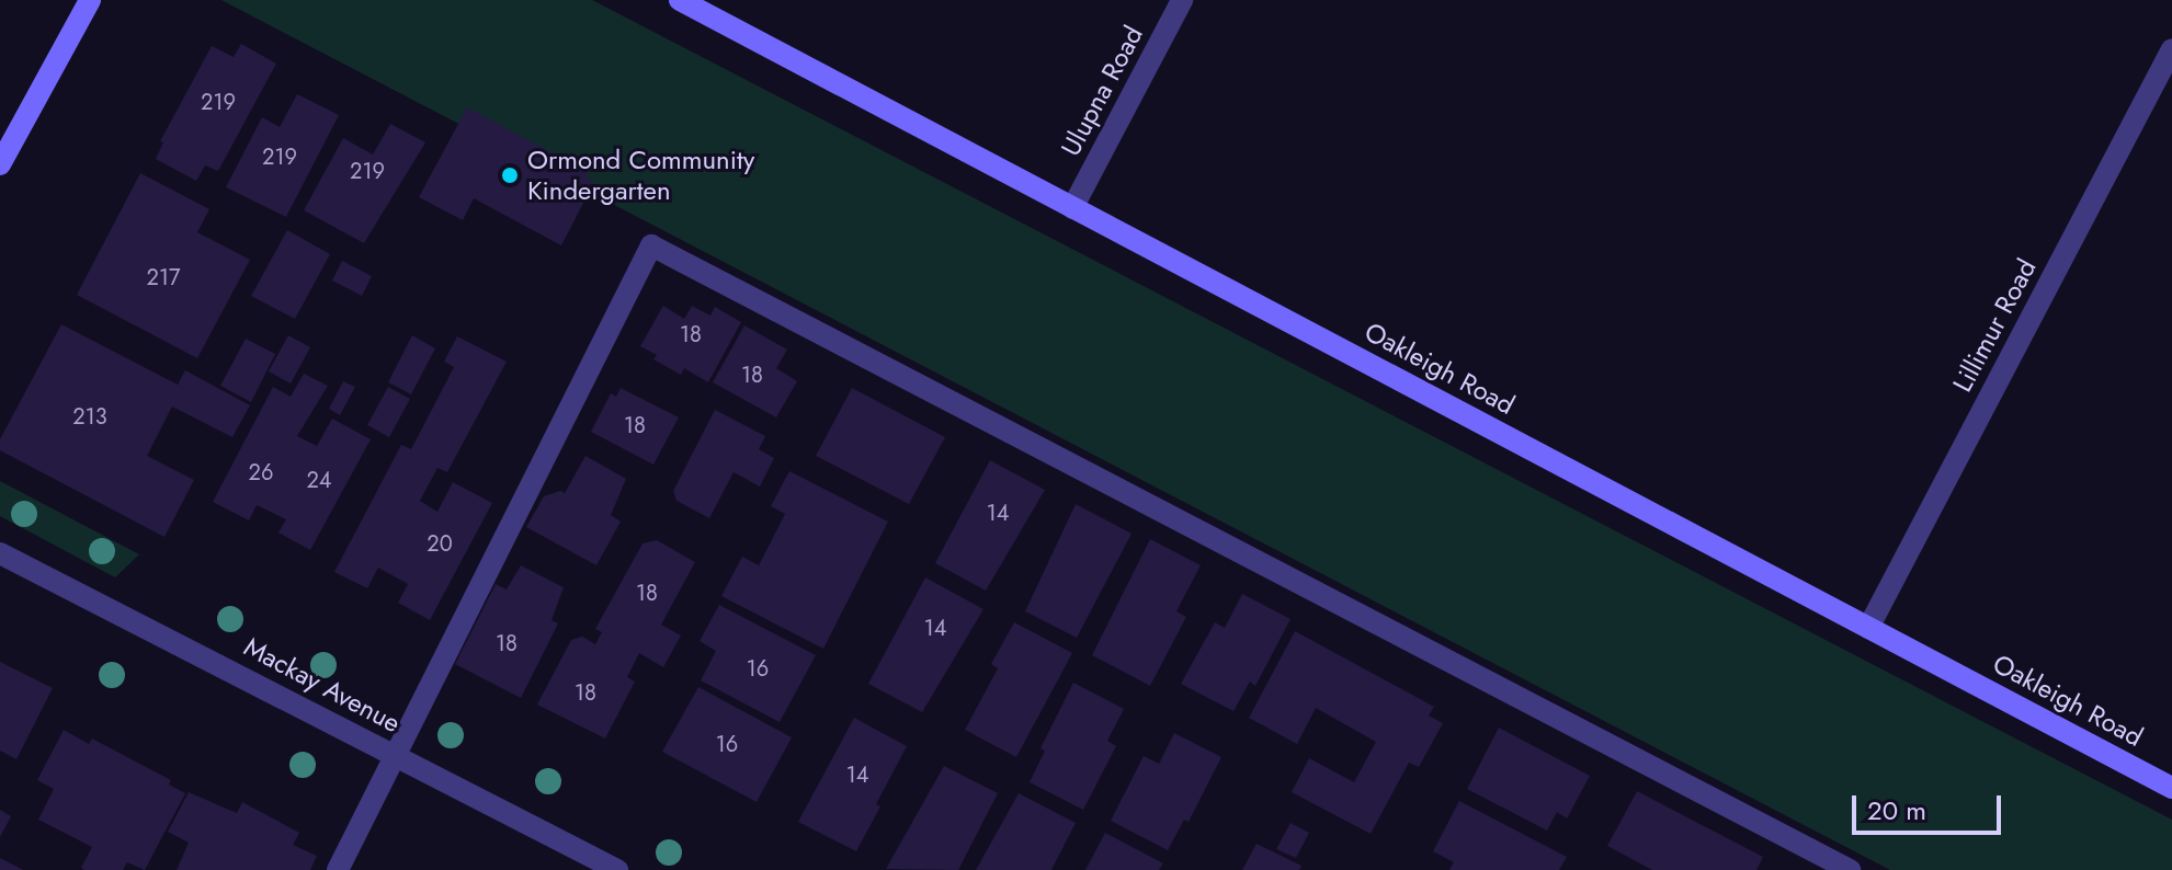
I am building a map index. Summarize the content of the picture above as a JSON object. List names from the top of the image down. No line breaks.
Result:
{"streets":{"street":["Ulupna Road","Lillimur Road","Oakleigh Road","Mackay Avenue"]},"crossings":[["Ulupna Road","Oakleigh Road"],["Lillimur Road","Oakleigh Road"]],"places":["Ormond Community Kindergarten"],"house_numbers":["219","219","219","217","18","18","213","18","26","24","14","20","18","14","18","16","18","16","14"],"scale_bar":"20 m"}
